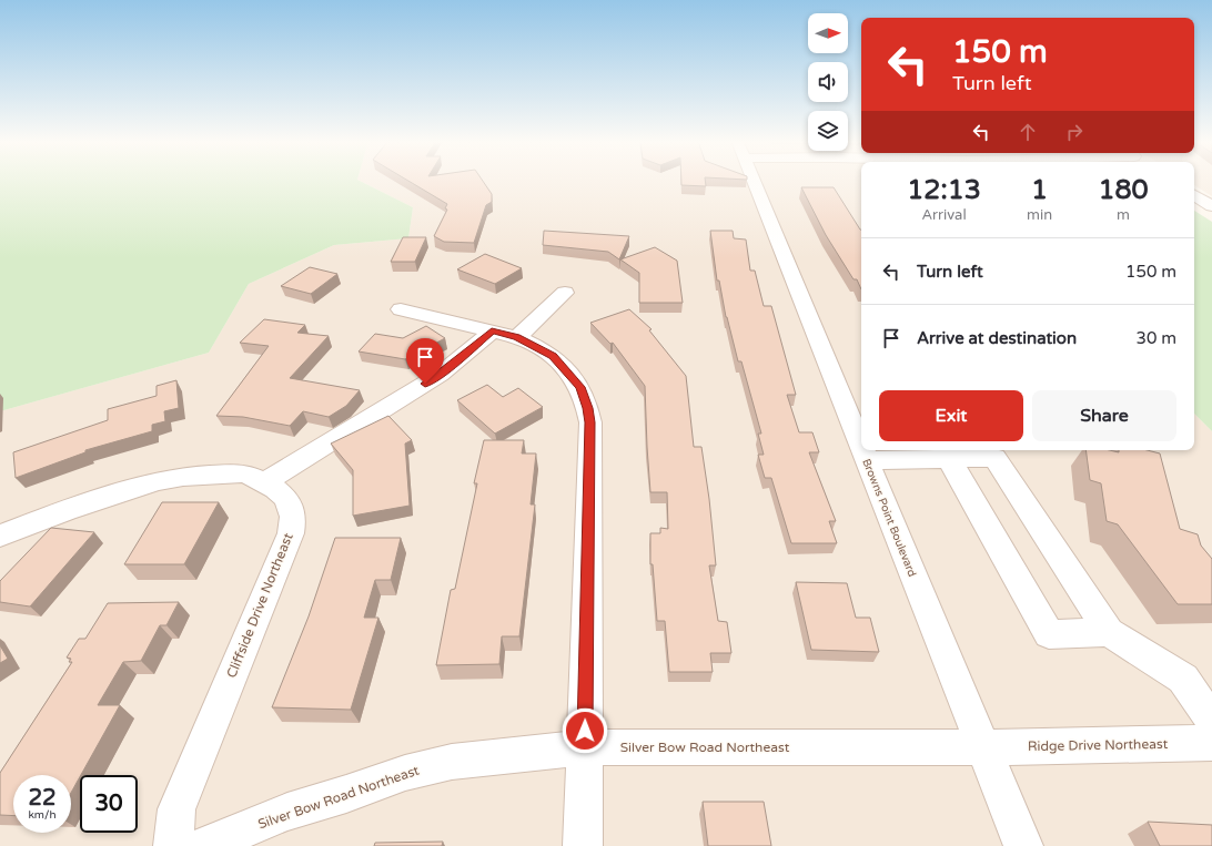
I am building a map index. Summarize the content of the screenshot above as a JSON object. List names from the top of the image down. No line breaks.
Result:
{"streets":{"street":["Browns Point Boulevard","Cliffside Drive Northeast","Ridge Drive Northeast","Silver Bow Road Northeast"]},"crossings":[["Browns Point Boulevard","Ridge Drive Northeast"],["Browns Point Boulevard","Silver Bow Road Northeast"],["Ridge Drive Northeast","Silver Bow Road Northeast"]],"north":"right","page":{"turn":["150 m","Turn left"],"eta":["12:13","Arrival","1","min","180","m"],"list":[{"name":"Turn left","value":"150 m"},{"name":"Arrive at destination","value":"30 m"}],"buttons":["Exit","Share"],"speed":"22 km/h","limit":"30"}}
